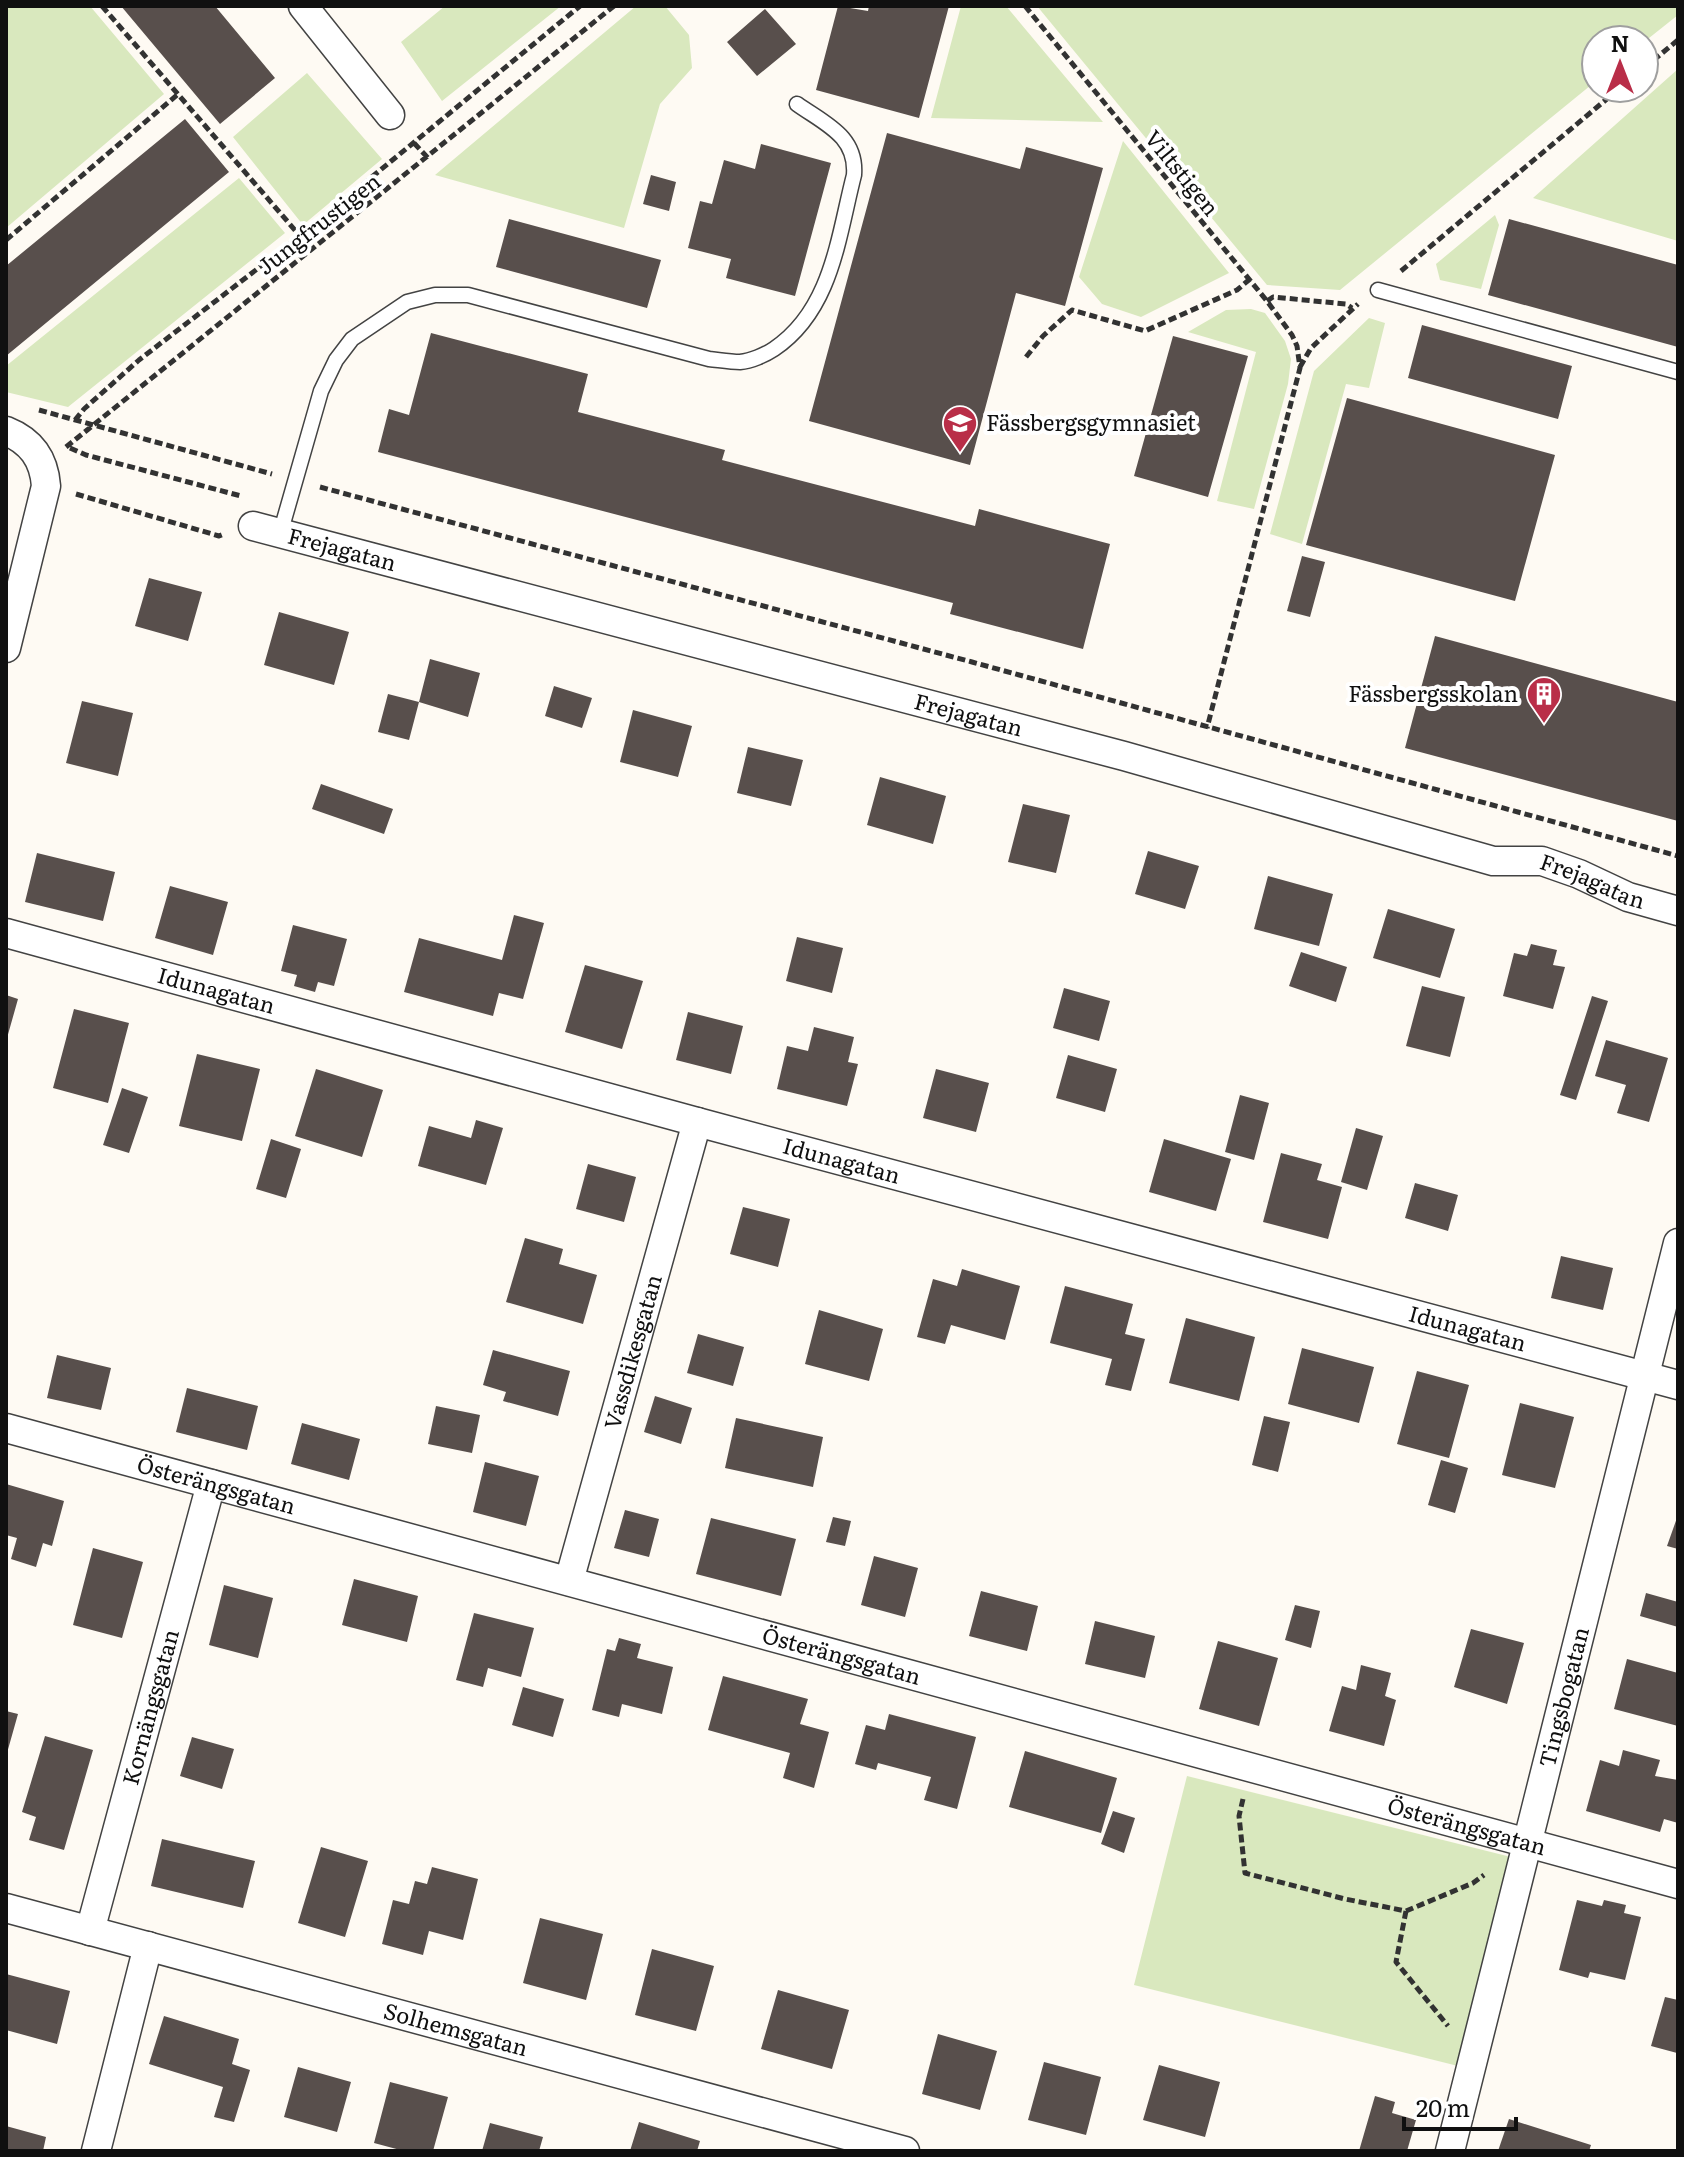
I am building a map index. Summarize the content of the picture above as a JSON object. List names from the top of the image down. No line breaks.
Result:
{"streets":{"street":["Frejagatan","Idunagatan","Vassdikesgatan","Österängsgatan","Tingsbogatan","Kornängsgatan","Solhemsgatan"],"path":["Viltstigen","Jungfrustigen"]},"crossings":[["Idunagatan","Vassdikesgatan"],["Idunagatan","Tingsbogatan"],["Vassdikesgatan","Österängsgatan"],["Österängsgatan","Tingsbogatan"],["Österängsgatan","Kornängsgatan"],["Kornängsgatan","Solhemsgatan"]],"places":{"school or university":["Fässbergsgymnasiet"],"building":["Fässbergsskolan"]},"scale_bar":"20 m","north":"top"}
